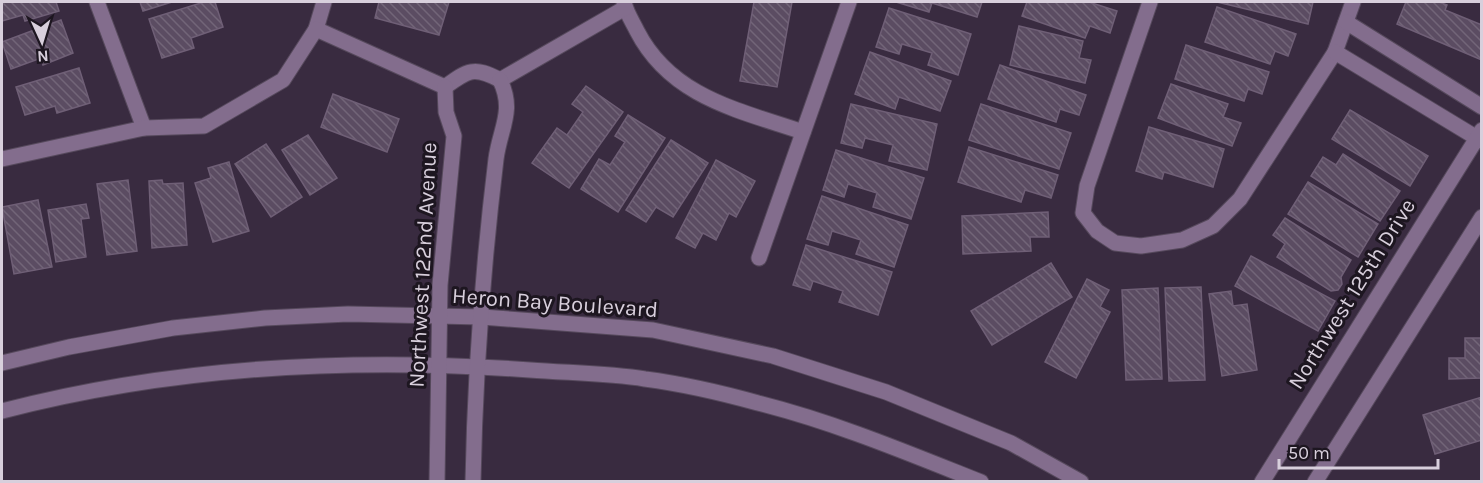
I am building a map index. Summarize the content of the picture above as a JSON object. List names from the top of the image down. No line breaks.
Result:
{"streets":{"street":["Northwest 122nd Avenue","Northwest 125th Drive","Heron Bay Boulevard"]},"crossings":[["Northwest 122nd Avenue","Heron Bay Boulevard"]],"scale_bar":"50 m","north":"bottom"}
